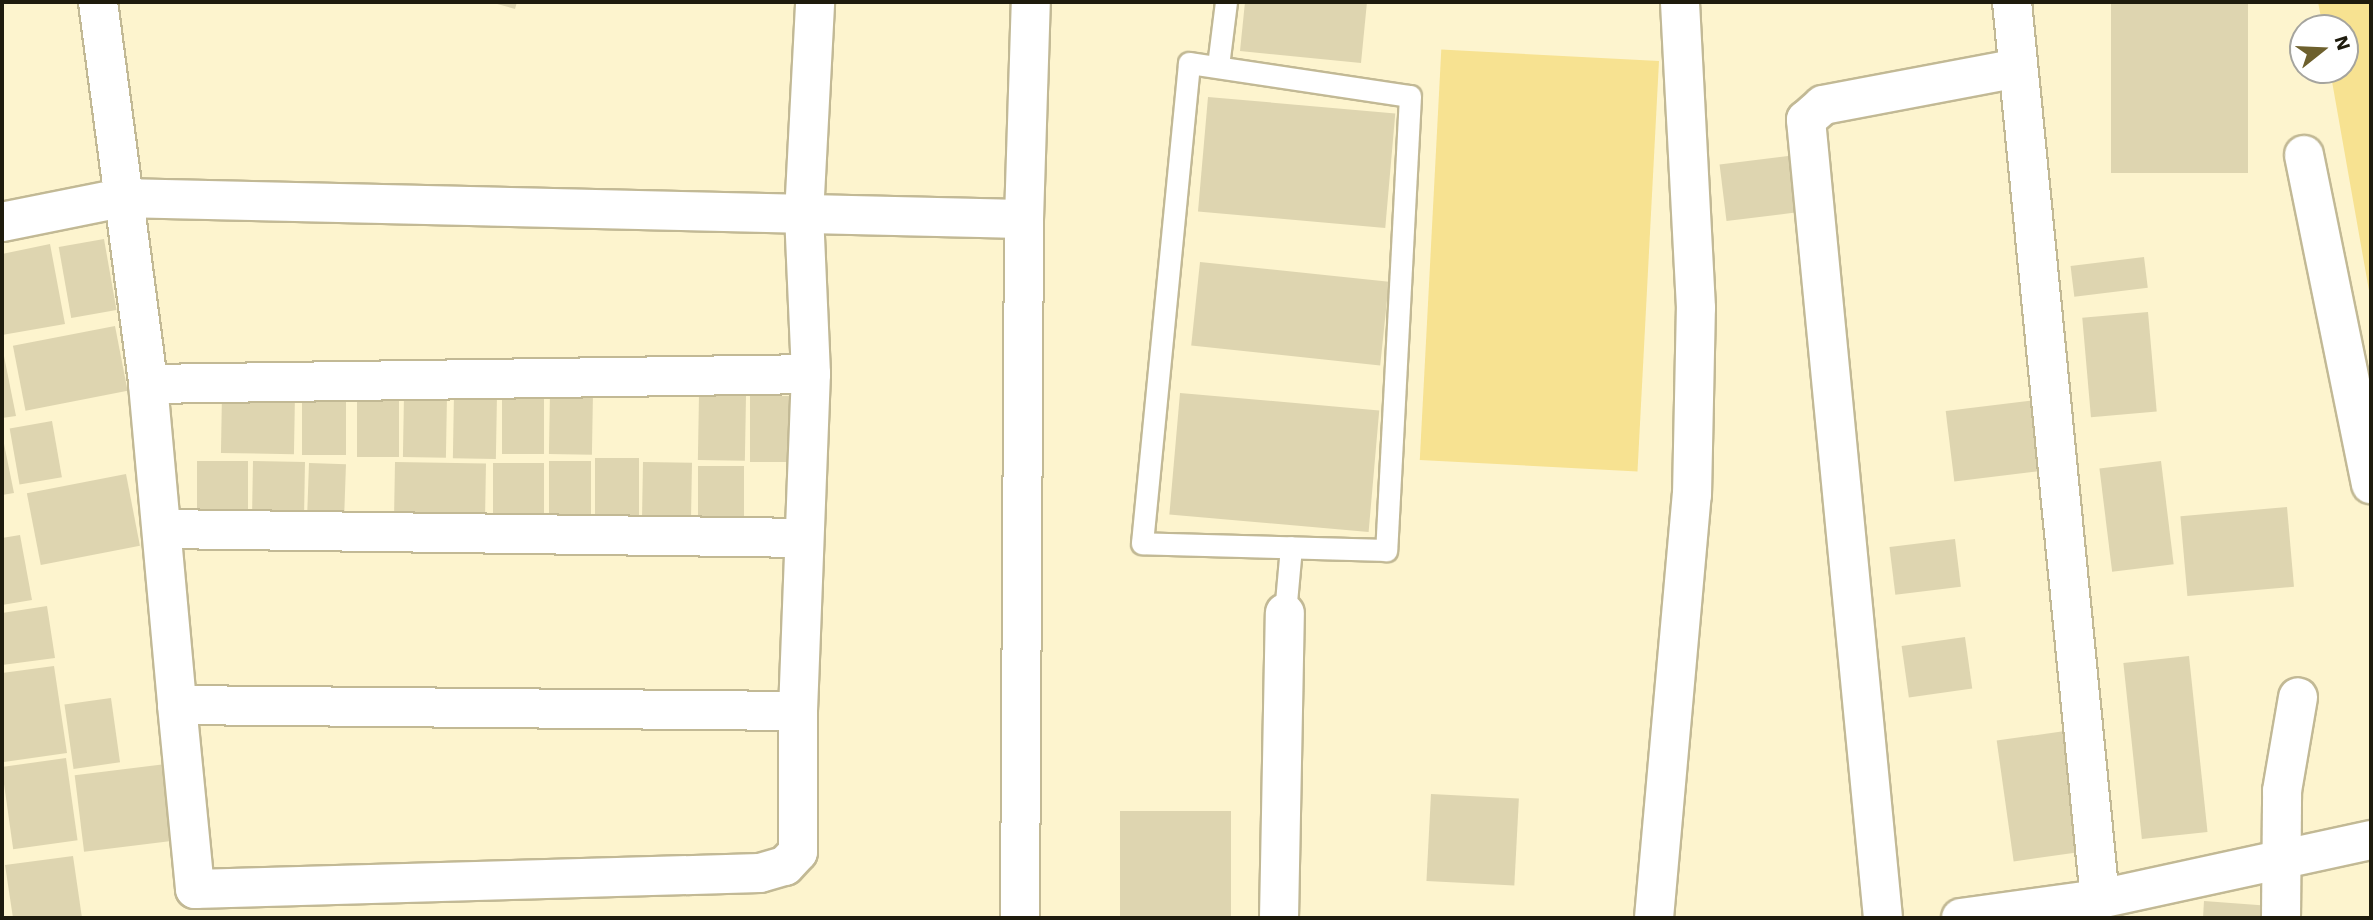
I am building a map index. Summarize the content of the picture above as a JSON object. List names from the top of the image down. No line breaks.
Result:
{"north":"right"}
